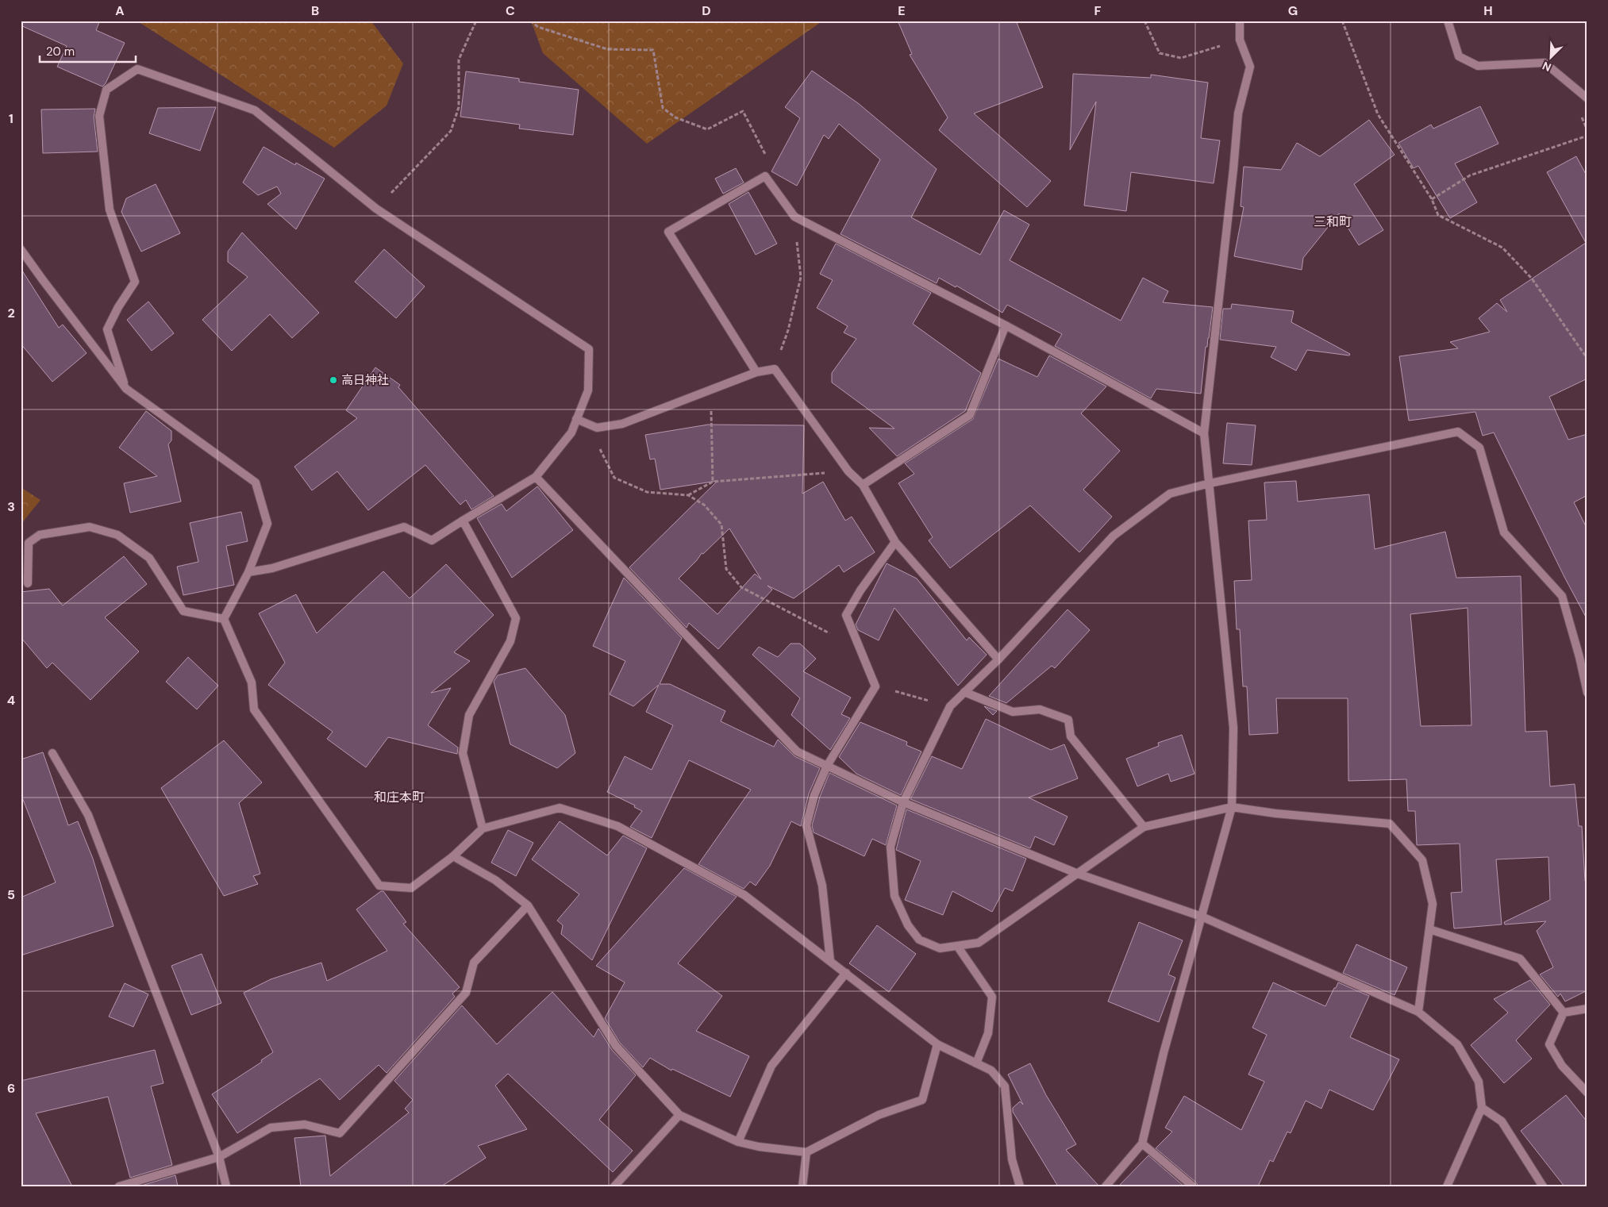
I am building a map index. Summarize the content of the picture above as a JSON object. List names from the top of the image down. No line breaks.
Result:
{"districts":["三和町","和庄本町"],"places":["高日神社"],"scale_bar":"20 m","north":"bottom left","grid":{"columns":["A","B","C","D","E","F","G","H"],"rows":["1","2","3","4","5","6"]}}
